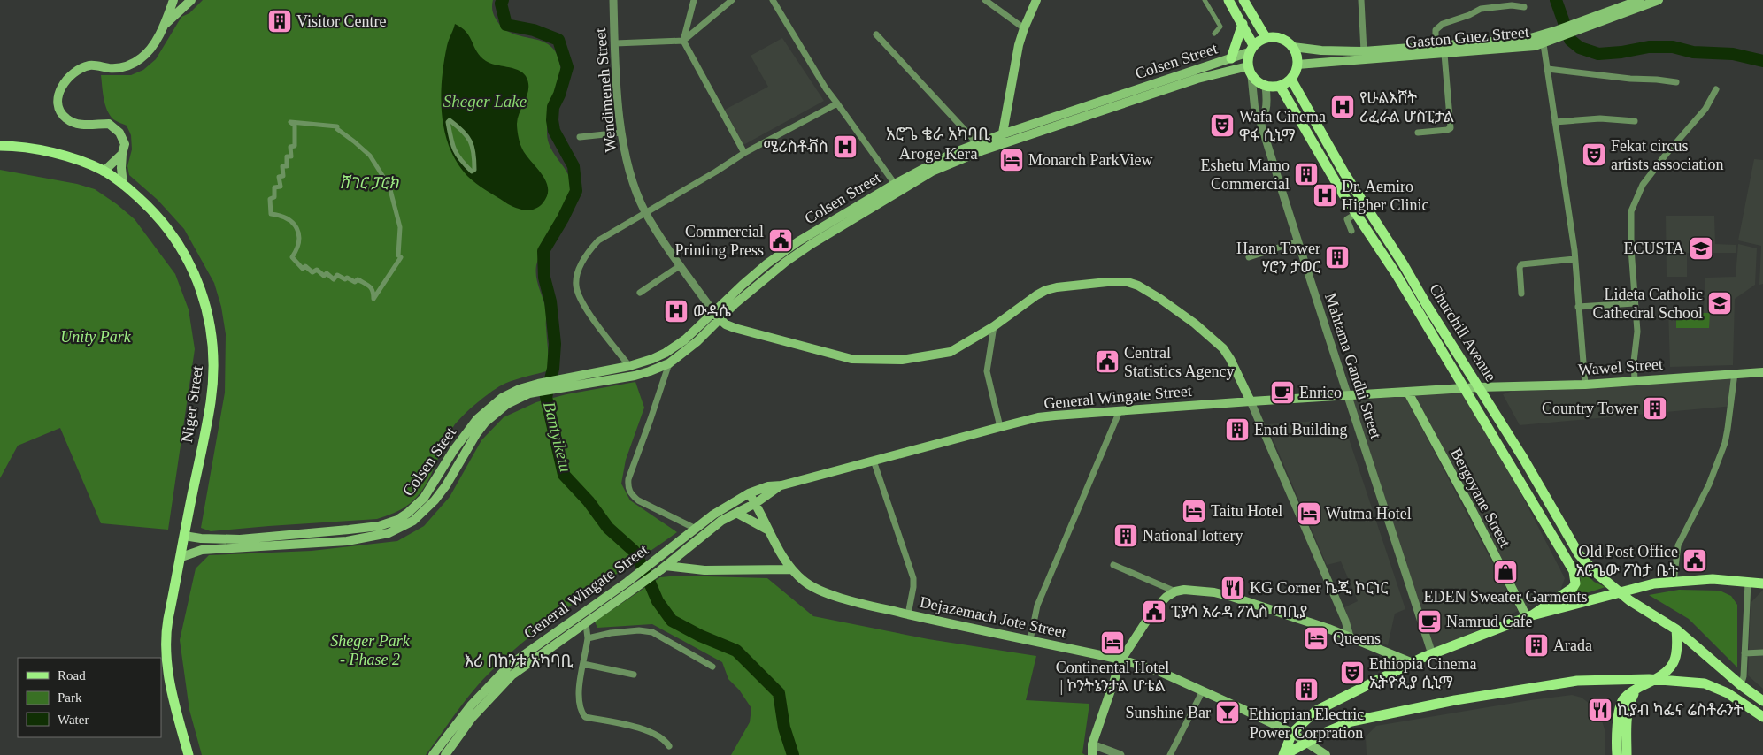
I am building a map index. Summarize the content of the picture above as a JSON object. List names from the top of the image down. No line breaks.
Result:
{"streets":{"main road":["Gaston Guez Street","Colsen Street","Churchill Avenue","Wawel Street","General Wingate Street","Niger Street","Colsen Steet","Bergoyane Street","Dejazemach Jote Street"],"street":["Wendimeneh Street","Mahtama Gandhi Street"]},"crossings":[["Gaston Guez Street","Colsen Street"],["Gaston Guez Street","Churchill Avenue"],["Gaston Guez Street","Mahtama Gandhi Street"],["Colsen Street","Wendimeneh Street"],["Colsen Street","Churchill Avenue"],["Colsen Street","Mahtama Gandhi Street"],["Colsen Street","Colsen Steet"],["Churchill Avenue","Mahtama Gandhi Street"],["Churchill Avenue","Wawel Street"],["Churchill Avenue","General Wingate Street"],["Churchill Avenue","Bergoyane Street"],["Mahtama Gandhi Street","General Wingate Street"],["Wawel Street","General Wingate Street"],["General Wingate Street","Bergoyane Street"],["General Wingate Street","Dejazemach Jote Street"],["Niger Street","Colsen Steet"]],"districts":["አሮጌ ቄራ አካባቢ Aroge Kera","እሪ በከንቱ አካባቢ"],"water":["Sheger Lake","Bantyiketu"],"parks":["ሸገር ፓርክ","Unity Park","Sheger Park - Phase 2"],"places":{"building":["Visitor Centre","Eshetu Mamo Commercial","Haron Tower ሃሮን ታወር","Country Tower","Enati Building","National lottery","Arada","Ethiopian Electric Power Corpration"],"hospital":["የሁልእሸት ሪፈራል ሆስፒታል","ሜሪስቶቭስ","Dr. Aemiro Higher Clinic","ውዳሴ"],"theatre":["Wafa Cinema ዋፋ ሲኒማ","Fekat circus artists association","Ethiopia Cinema ኢትዮጲያ ሲኒማ"],"hotel":["Monarch ParkView","Taitu Hotel","Wutma Hotel","Queens","Continental Hotel | ኮንትኔንታል ሆቴል"],"public building":["Commercial Printing Press","Central Statistics Agency","Old Post Office አሮጌው ፖስታ ቤት","ፒያሳ አራዳ ፖሊስ ጣቢያ"],"school or university":["ECUSTA","Lideta Catholic Cathedral School"],"cafe":["Enrico","Namrud Cafe"],"shop":["EDEN Sweater Garments"],"restaurant":["KG Corner ኬጂ ኮርነር","ኪያብ ካፌና ሬስቶራንት"],"bar":["Sunshine Bar"]},"legend":["Road","Park","Water"]}
